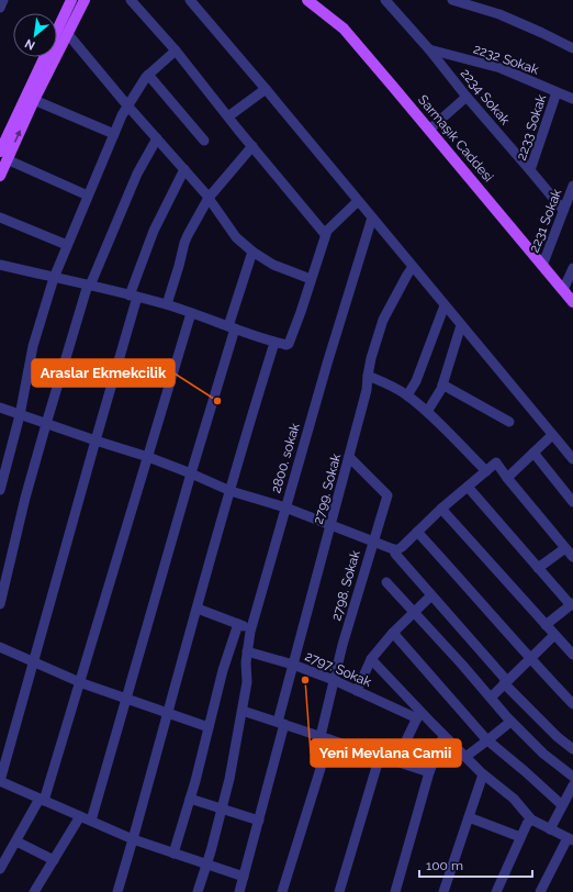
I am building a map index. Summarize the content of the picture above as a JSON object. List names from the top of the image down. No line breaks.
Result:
{"streets":{"main road":["Sarmaşık Caddesi"],"street":["2232 Sokak","2234 Sokak","2233 Sokak","2231 Sokak","2800. sokak","2799. Sokak","2798. Sokak","2797. Sokak"]},"crossings":[["2232 Sokak","2234 Sokak"],["2232 Sokak","2233 Sokak"],["2234 Sokak","2233 Sokak"],["2234 Sokak","2231 Sokak"],["Sarmaşık Caddesi","2231 Sokak"],["2800. sokak","2797. Sokak"],["2799. Sokak","2798. Sokak"],["2799. Sokak","2797. Sokak"],["2798. Sokak","2797. Sokak"]],"places":["Araslar Ekmekcilik","Yeni Mevlana Camii"],"scale_bar":"100 m","north":"bottom left"}
